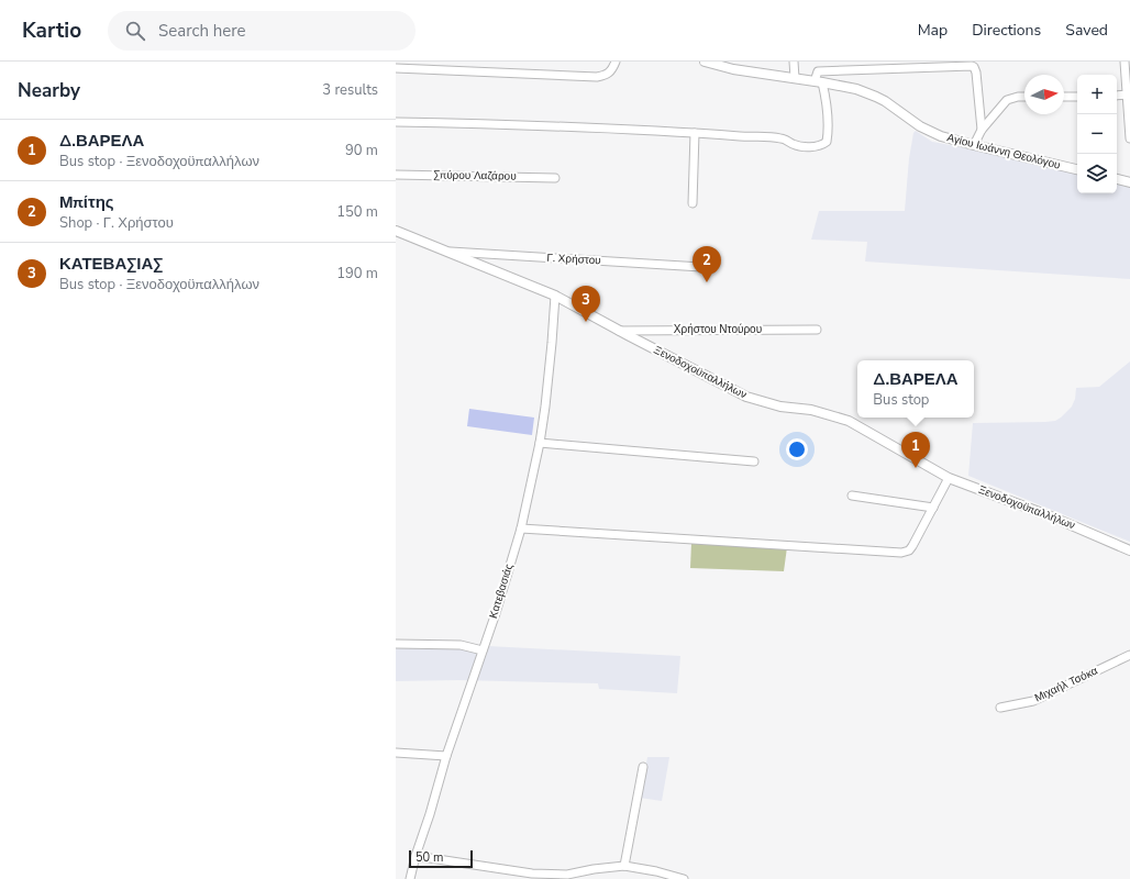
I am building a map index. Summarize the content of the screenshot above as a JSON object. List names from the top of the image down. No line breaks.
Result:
{"streets":{"street":["Αγίου Ιωάννη Θεολόγου","Σπύρου Λαζάρου","Γ. Χρήστου","Χρήστου Ντούρου","Ξενοδοχοϋπαλλήλων","Κατεβασιάς","Μιχαήλ Τσόκα"]},"crossings":[["Γ. Χρήστου","Ξενοδοχοϋπαλλήλων"],["Χρήστου Ντούρου","Ξενοδοχοϋπαλλήλων"],["Ξενοδοχοϋπαλλήλων","Κατεβασιάς"]],"scale_bar":"50 m","north":"right","page":{"header":"Kartio","search":"Search here","nav":["Map","Directions","Saved"],"heading":["Nearby","3 results"],"map_buttons":["+","−"],"list":[{"mark":"1","name":"Δ.ΒΑΡΕΛΑ","note":"Bus stop · Ξενοδοχοϋπαλλήλων","value":"90 m"},{"mark":"2","name":"Μπίτης","note":"Shop · Γ. Χρήστου","value":"150 m"},{"mark":"3","name":"ΚΑΤΕΒΑΣΙΑΣ","note":"Bus stop · Ξενοδοχοϋπαλλήλων","value":"190 m"}],"pins":["2","3","1"],"popup":["Δ.ΒΑΡΕΛΑ","Bus stop"],"scale":"50 m"}}
